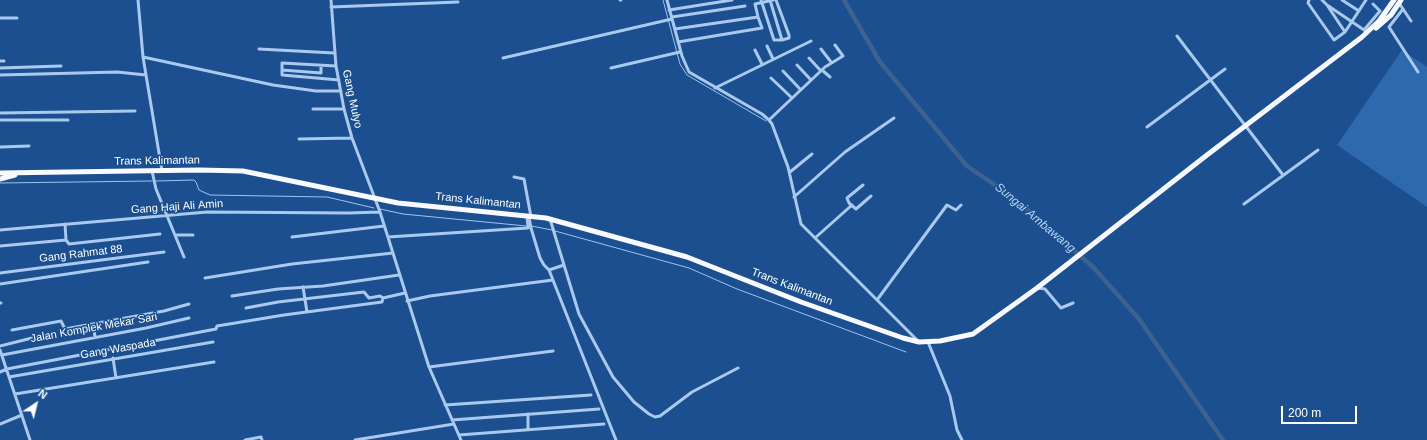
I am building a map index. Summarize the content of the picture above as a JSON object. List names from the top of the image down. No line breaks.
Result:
{"streets":{"highway":["Trans Kalimantan"],"street":["Gang Mulyo","Gang Haji Ali Amin","Gang Rahmat 88","Jalan Komplek Mekar Sari","Gang Waspada"]},"crossings":[["Gang Mulyo","Trans Kalimantan"],["Gang Mulyo","Gang Haji Ali Amin"]],"water":["Sungai Ambawang"],"scale_bar":"200 m","north":"top right"}
